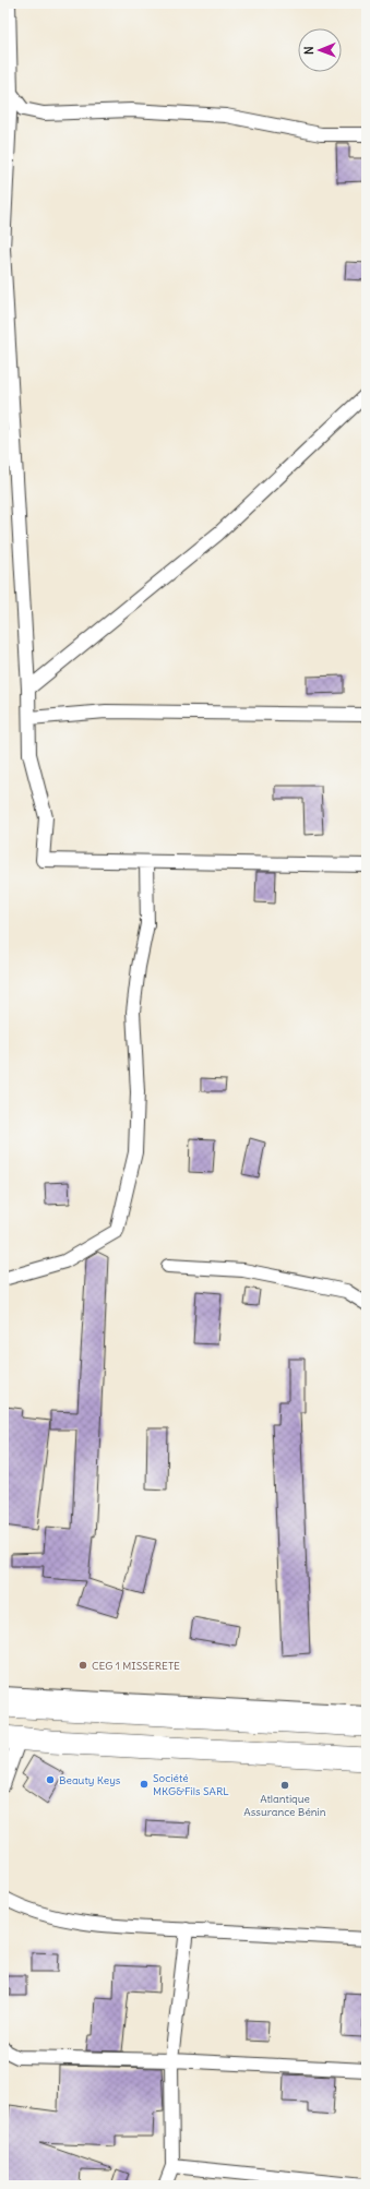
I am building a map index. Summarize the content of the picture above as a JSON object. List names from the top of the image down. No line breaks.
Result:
{"places":["CEG 1 MISSERETE","Beauty Keys","Société MKG&Fils SARL","Atlantique Assurance Bénin"],"north":"left"}
